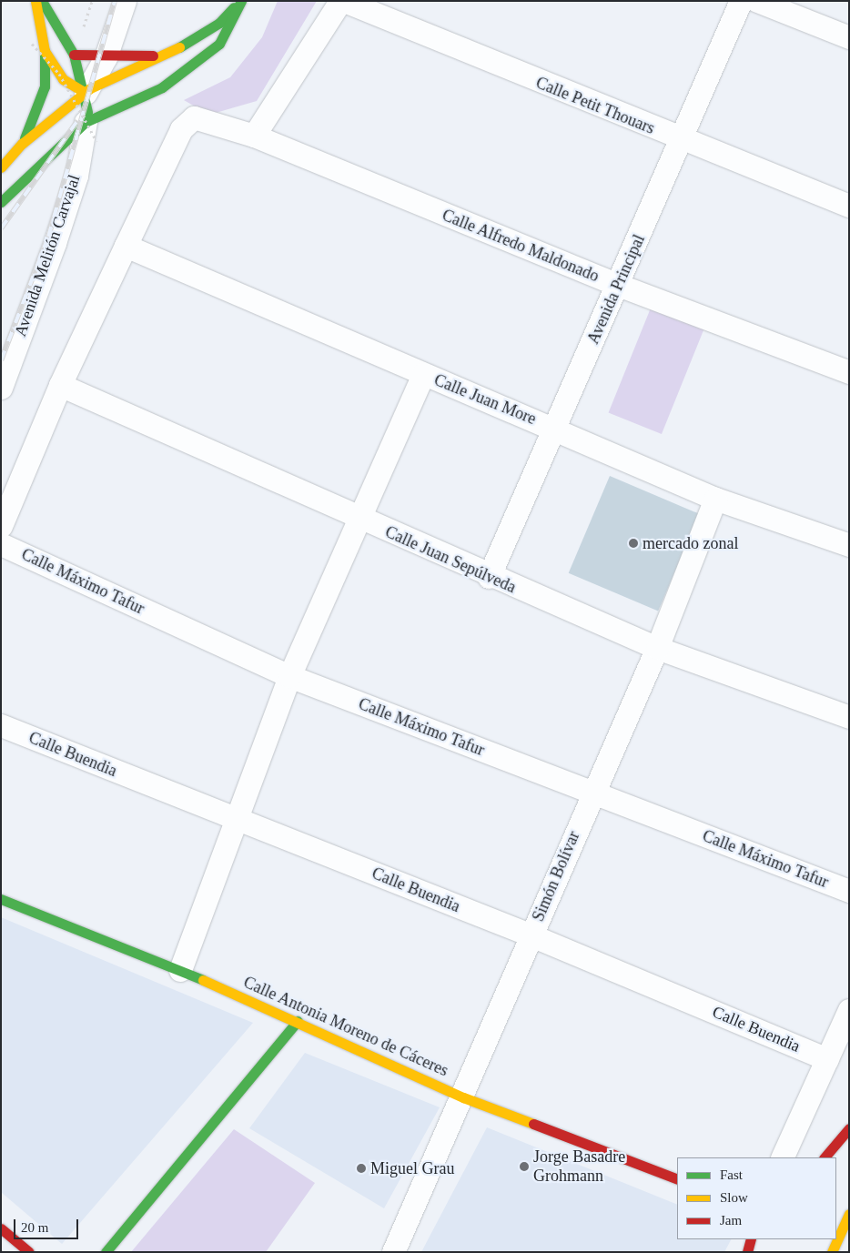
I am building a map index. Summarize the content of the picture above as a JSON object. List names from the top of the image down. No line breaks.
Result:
{"streets":{"main road":["Calle Antonia Moreno de Cáceres"],"street":["Calle Petit Thouars","Calle Alfredo Maldonado","Avenida Melitón Carvajal","Avenida Principal","Calle Juan More","Calle Juan Sepúlveda","Calle Máximo Tafur","Calle Buendia","Simón Bolívar"]},"crossings":[["Calle Petit Thouars","Avenida Principal"],["Calle Alfredo Maldonado","Avenida Principal"],["Calle Alfredo Maldonado","Calle Juan More"],["Avenida Principal","Calle Juan More"],["Avenida Principal","Calle Juan Sepúlveda"],["Calle Juan More","Simón Bolívar"],["Calle Juan Sepúlveda","Simón Bolívar"],["Calle Máximo Tafur","Simón Bolívar"],["Calle Buendia","Simón Bolívar"],["Simón Bolívar","Calle Antonia Moreno de Cáceres"]],"places":["mercado zonal","Jorge Basadre Grohmann","Miguel Grau"],"legend":["Fast","Slow","Jam"],"scale_bar":"20 m"}
